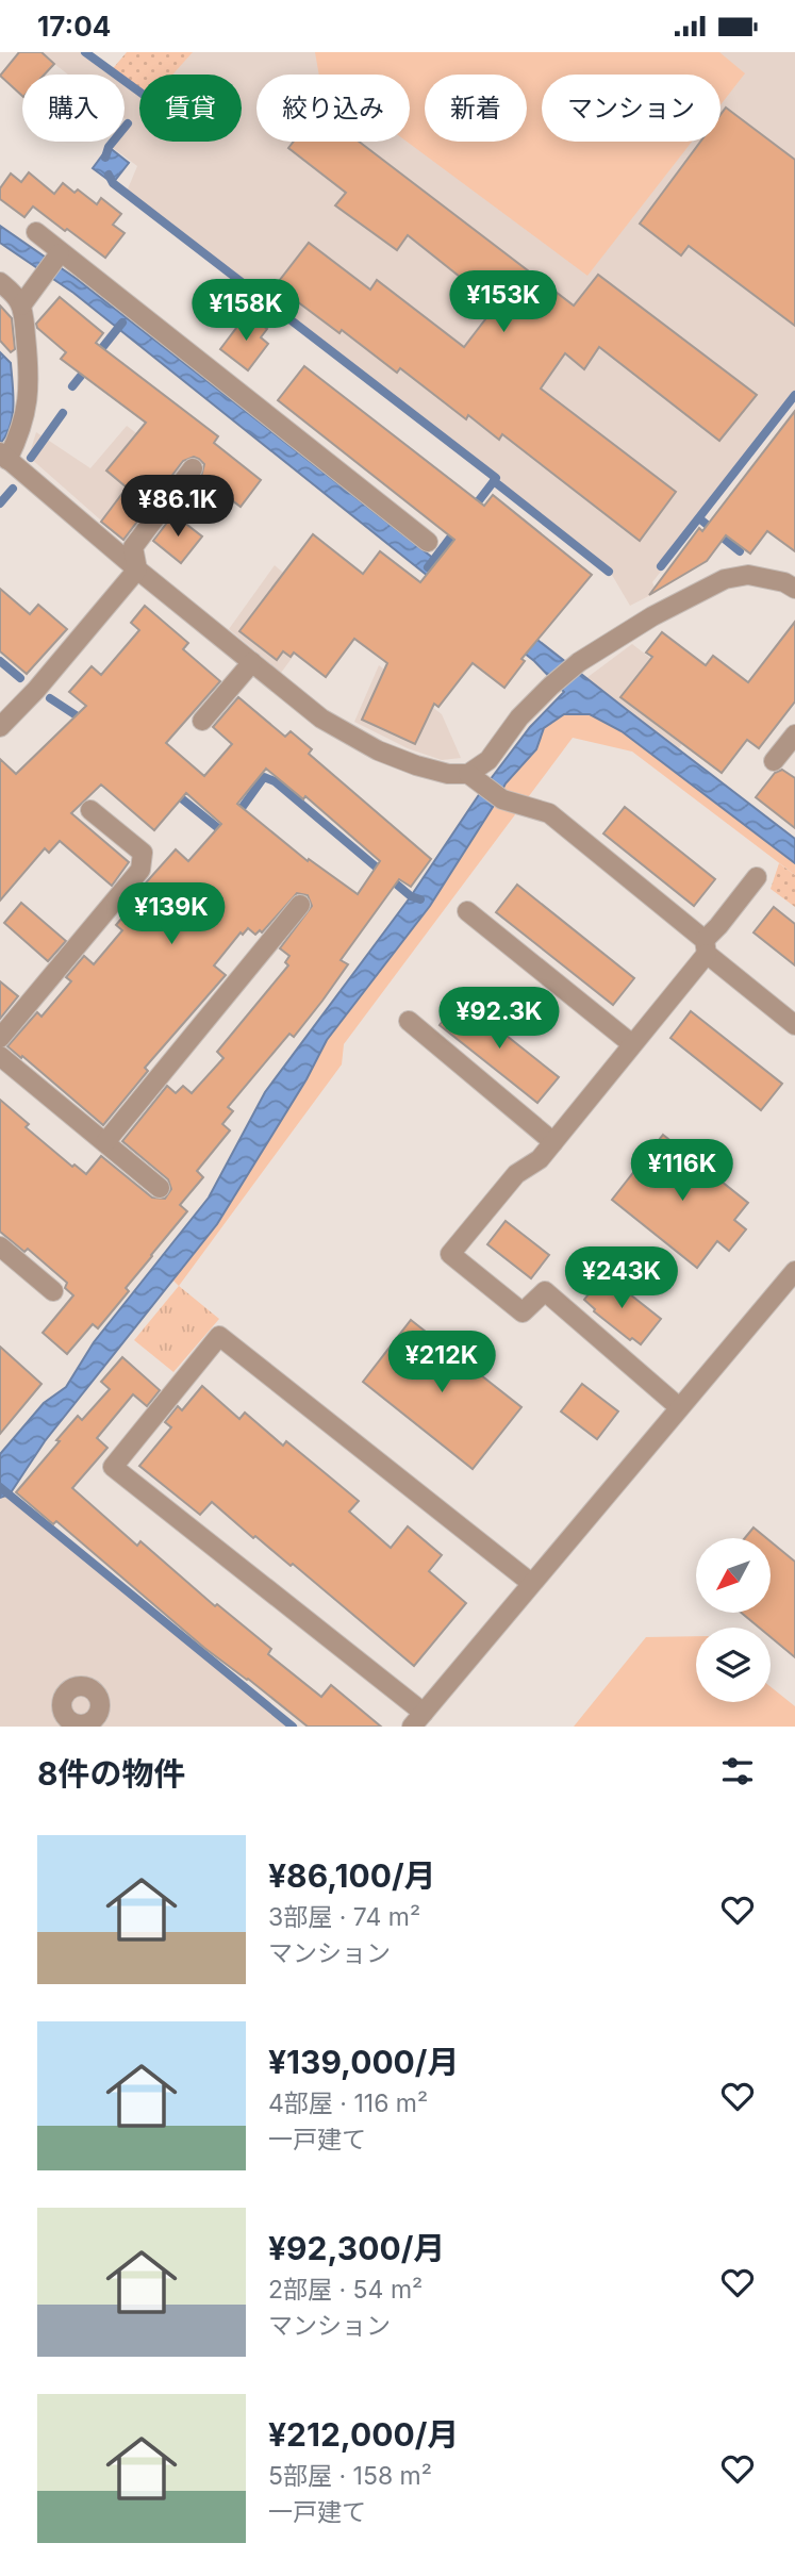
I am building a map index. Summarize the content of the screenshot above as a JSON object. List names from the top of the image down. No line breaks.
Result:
{"north":"bottom left","page":{"status":"17:04","chip":["購入","賃貸","絞り込み","新着","マンション"],"price":["¥153K","¥158K","¥86.1K","¥139K","¥92.3K","¥116K","¥243K","¥212K"],"heading":"8件の物件","list":[{"name":"¥86,100/月","note":"3部屋 · 74 m² · マンション"},{"name":"¥139,000/月","note":"4部屋 · 116 m² · 一戸建て"},{"name":"¥92,300/月","note":"2部屋 · 54 m² · マンション"},{"name":"¥212,000/月","note":"5部屋 · 158 m² · 一戸建て"}]}}
